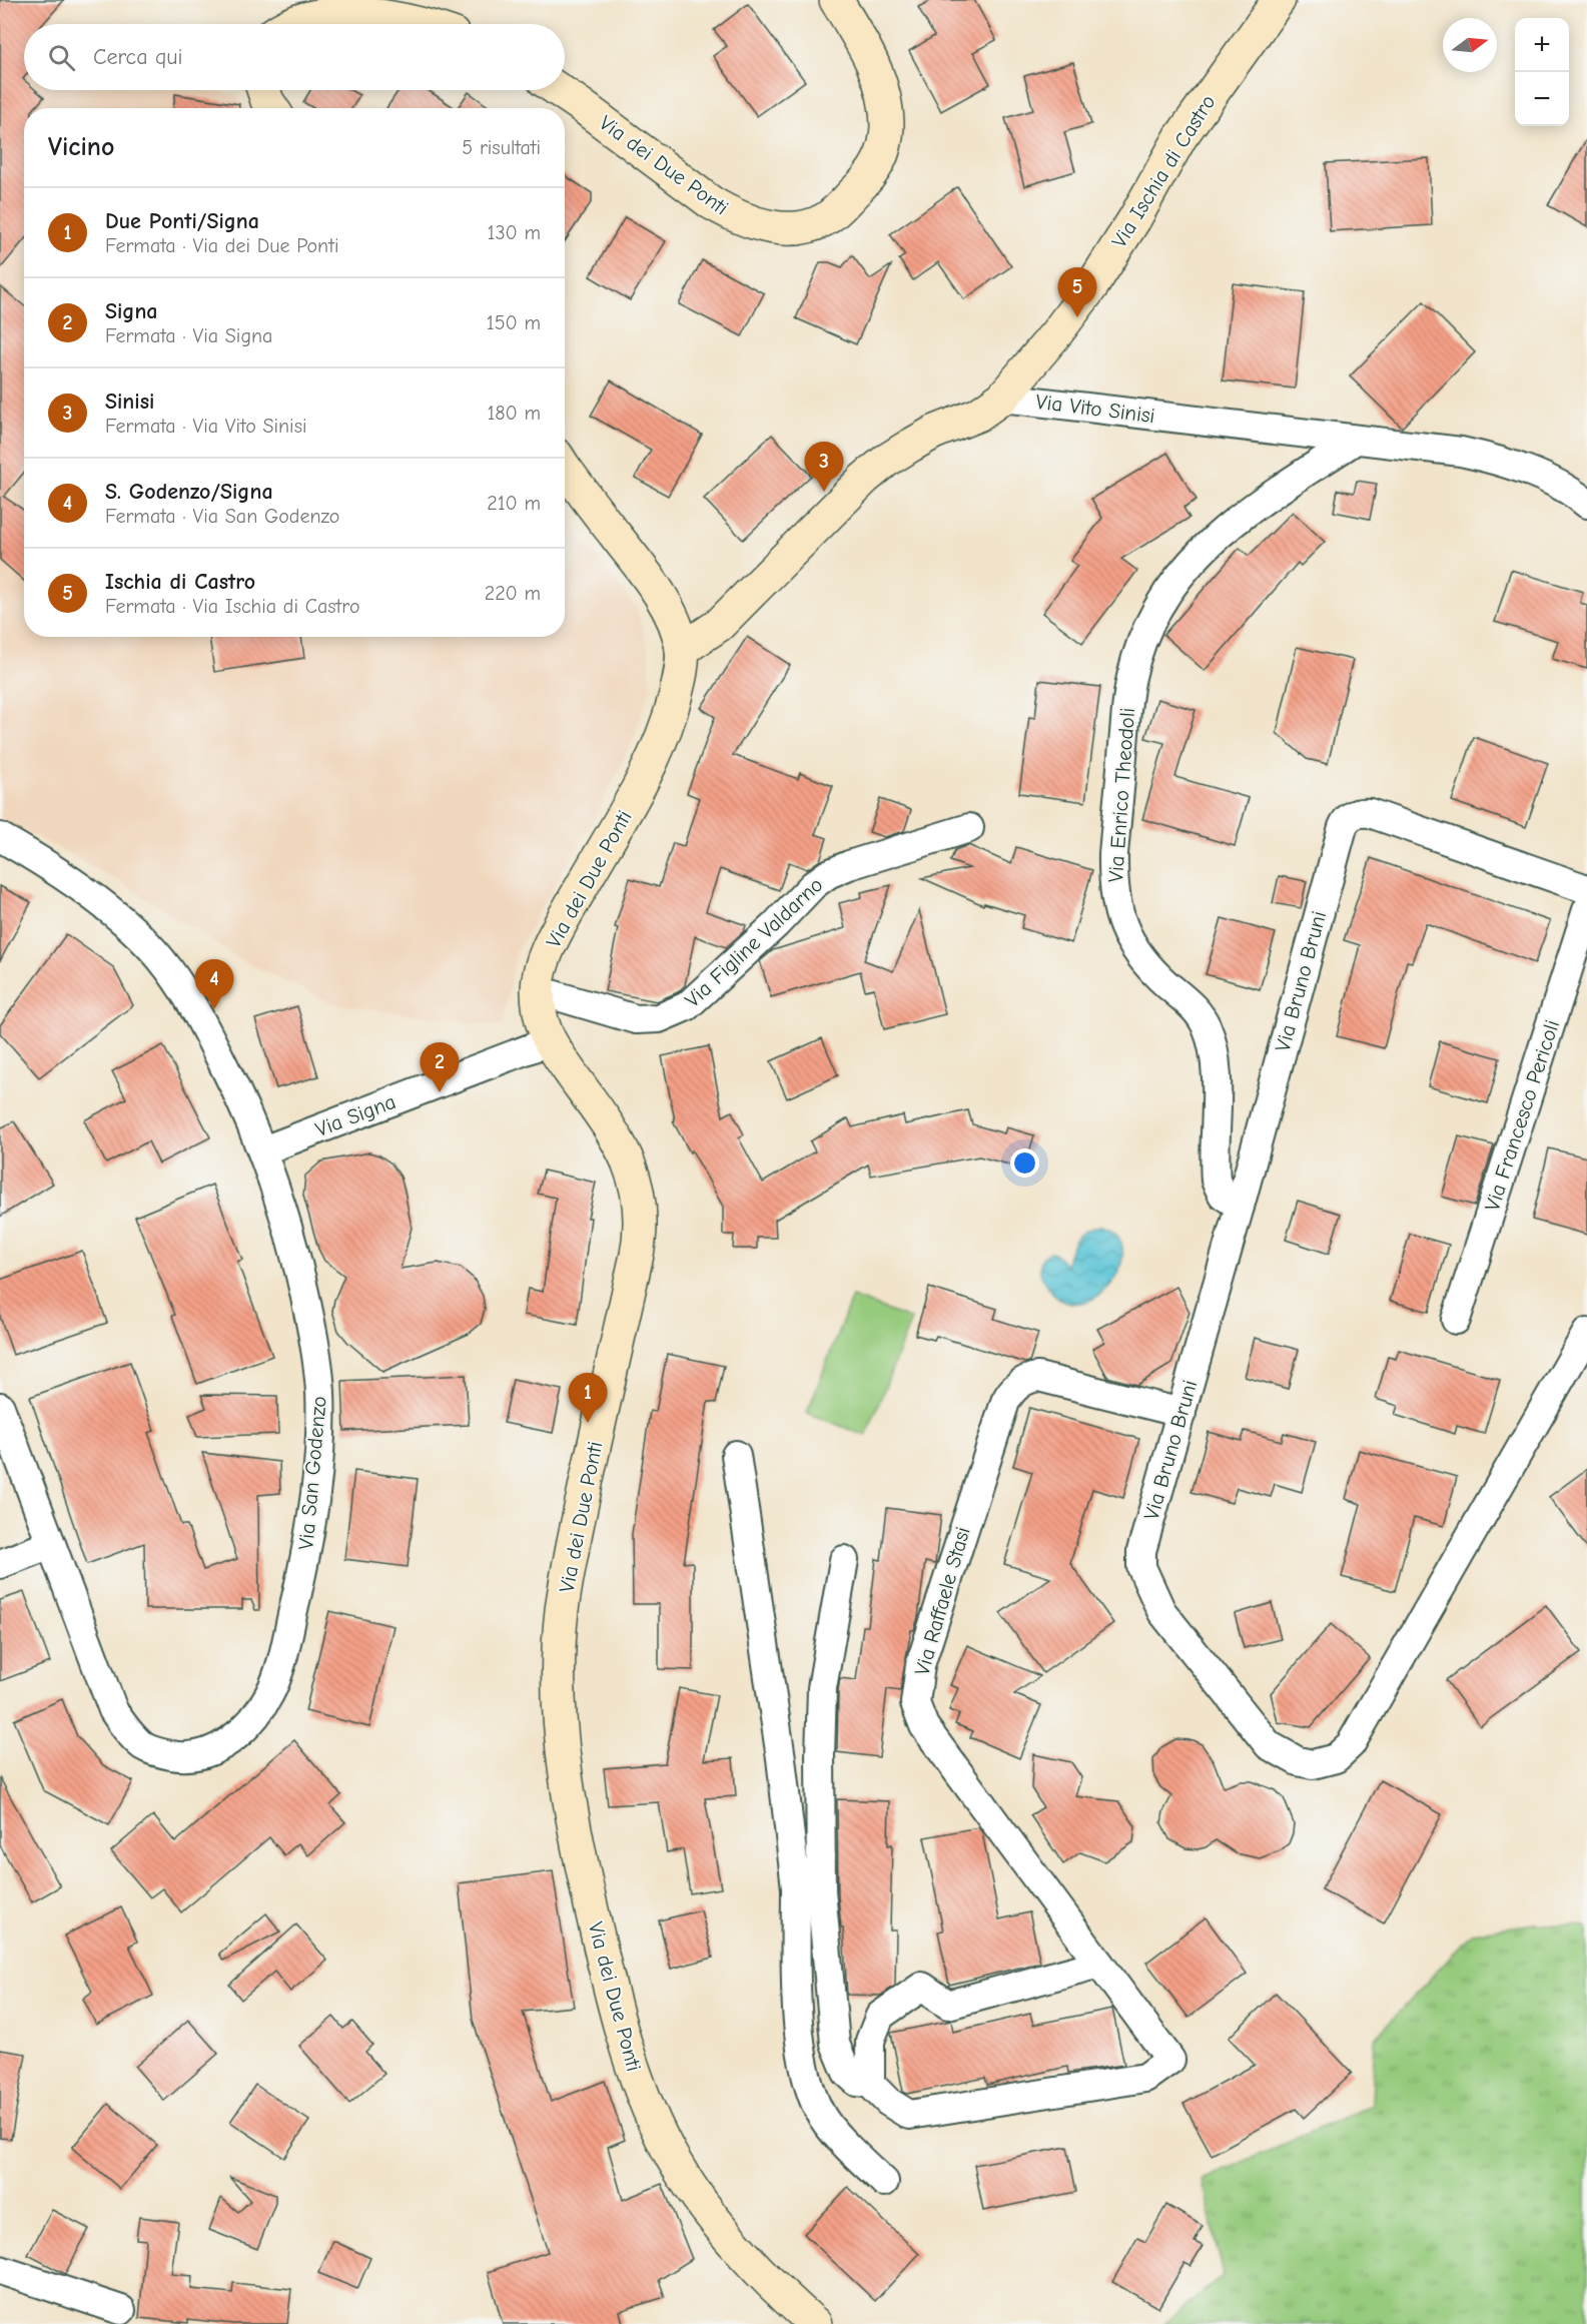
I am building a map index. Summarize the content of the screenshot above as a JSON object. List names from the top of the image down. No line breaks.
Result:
{"streets":{"street":["Via dei Due Ponti","Via Ischia di Castro","Via Vito Sinisi","Via Enrico Theodoli","Via Figline Valdarno","Via Bruno Bruni","Via Signa","Via Francesco Pericoli","Via San Godenzo","Via Raffaele Stasi"]},"crossings":[["Via dei Due Ponti","Via Figline Valdarno"],["Via dei Due Ponti","Via Signa"],["Via Ischia di Castro","Via Vito Sinisi"],["Via Vito Sinisi","Via Enrico Theodoli"],["Via Enrico Theodoli","Via Bruno Bruni"],["Via Bruno Bruni","Via Raffaele Stasi"],["Via Signa","Via San Godenzo"]],"north":"right","page":{"map_buttons":["+","−"],"search":"Cerca qui","heading":["Vicino","5 risultati"],"list":[{"mark":"1","name":"Due Ponti/Signa","note":"Fermata · Via dei Due Ponti","value":"130 m"},{"mark":"2","name":"Signa","note":"Fermata · Via Signa","value":"150 m"},{"mark":"3","name":"Sinisi","note":"Fermata · Via Vito Sinisi","value":"180 m"},{"mark":"4","name":"S. Godenzo/Signa","note":"Fermata · Via San Godenzo","value":"210 m"},{"mark":"5","name":"Ischia di Castro","note":"Fermata · Via Ischia di Castro","value":"220 m"}],"pins":["5","3","4","2","1"]}}
